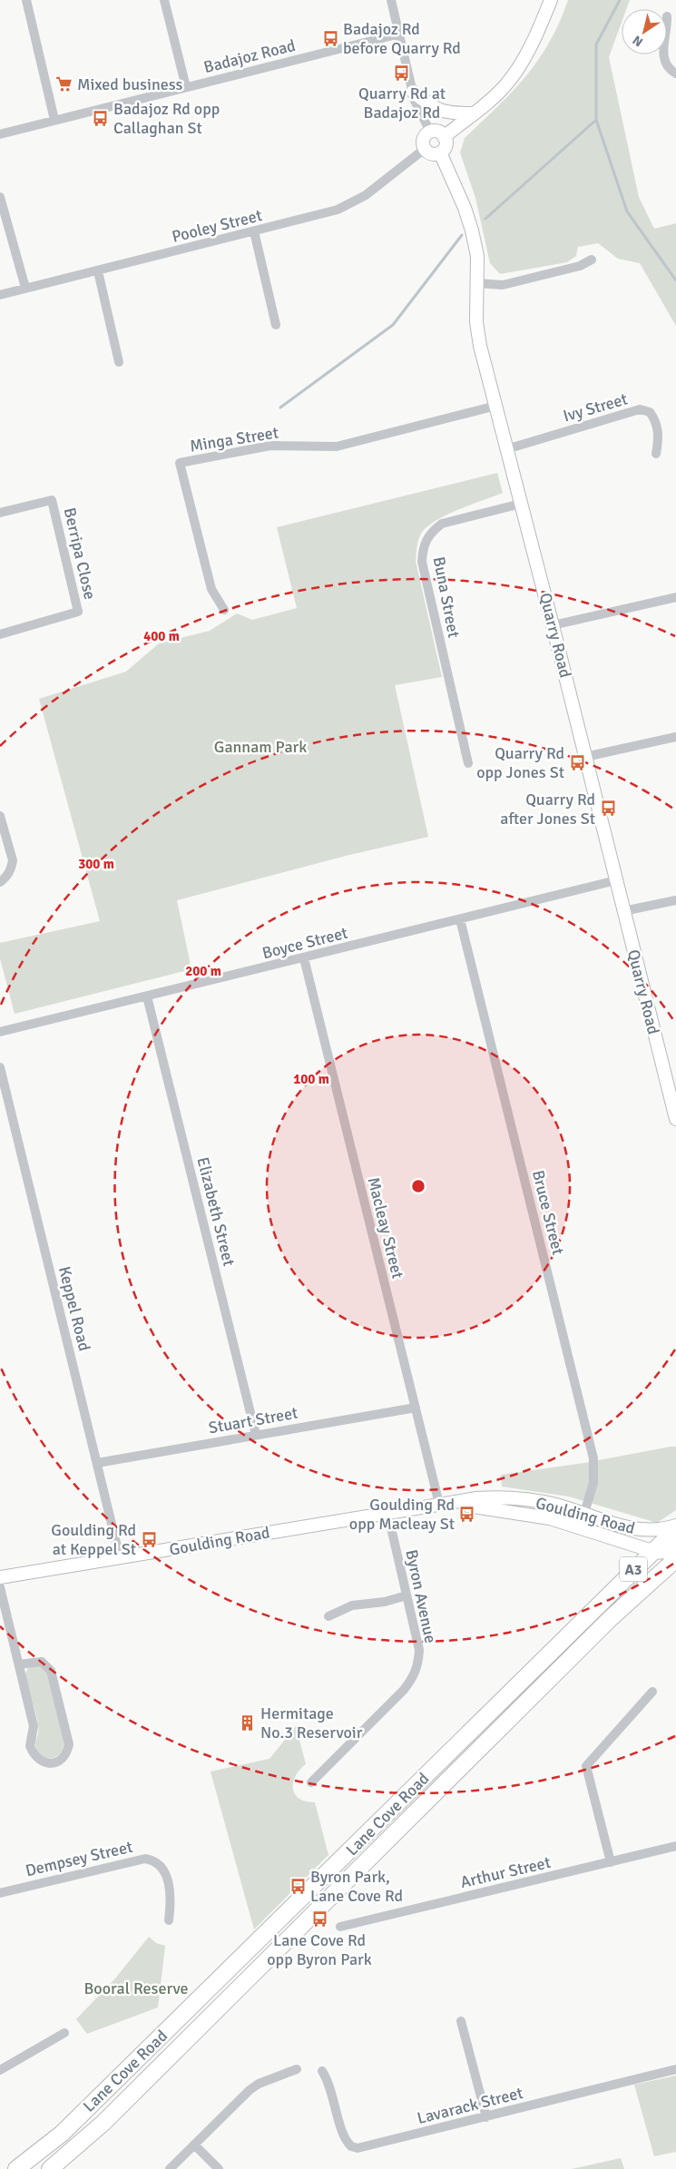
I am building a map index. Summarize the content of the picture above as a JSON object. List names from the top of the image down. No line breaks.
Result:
{"streets":{"highway":["Goulding Road","A3","Lane Cove Road"],"street":["Badajoz Road","Pooley Street","Ivy Street","Minga Street","Berripa Close","Buna Street","Quarry Road","Boyce Street","Elizabeth Street","Bruce Street","Macleay Street","Keppel Road","Stuart Street","Byron Avenue","Dempsey Street","Arthur Street","Lavarack Street"]},"crossings":[["Pooley Street","Quarry Road"],["Ivy Street","Quarry Road"],["Minga Street","Quarry Road"],["Buna Street","Quarry Road"],["Quarry Road","Boyce Street"],["Boyce Street","Elizabeth Street"],["Boyce Street","Bruce Street"],["Boyce Street","Macleay Street"],["Elizabeth Street","Stuart Street"],["Bruce Street","Goulding Road"],["Macleay Street","Stuart Street"],["Macleay Street","Goulding Road"],["Keppel Road","Stuart Street"],["Keppel Road","Goulding Road"],["Goulding Road","Byron Avenue"],["Goulding Road","Lane Cove Road"]],"parks":["Gannam Park","Booral Reserve"],"places":{"bus stop":["Badajoz Rd before Quarry Rd","Quarry Rd at Badajoz Rd","Badajoz Rd opp Callaghan St","Quarry Rd opp Jones St","Quarry Rd after Jones St","Goulding Rd opp Macleay St","Goulding Rd at Keppel St","Byron Park, Lane Cove Rd","Lane Cove Rd opp Byron Park"],"supermarket":["Mixed business"],"building":["Hermitage No.3 Reservoir"]},"north":"bottom left","rings":["400 m","300 m","200 m","100 m"]}
